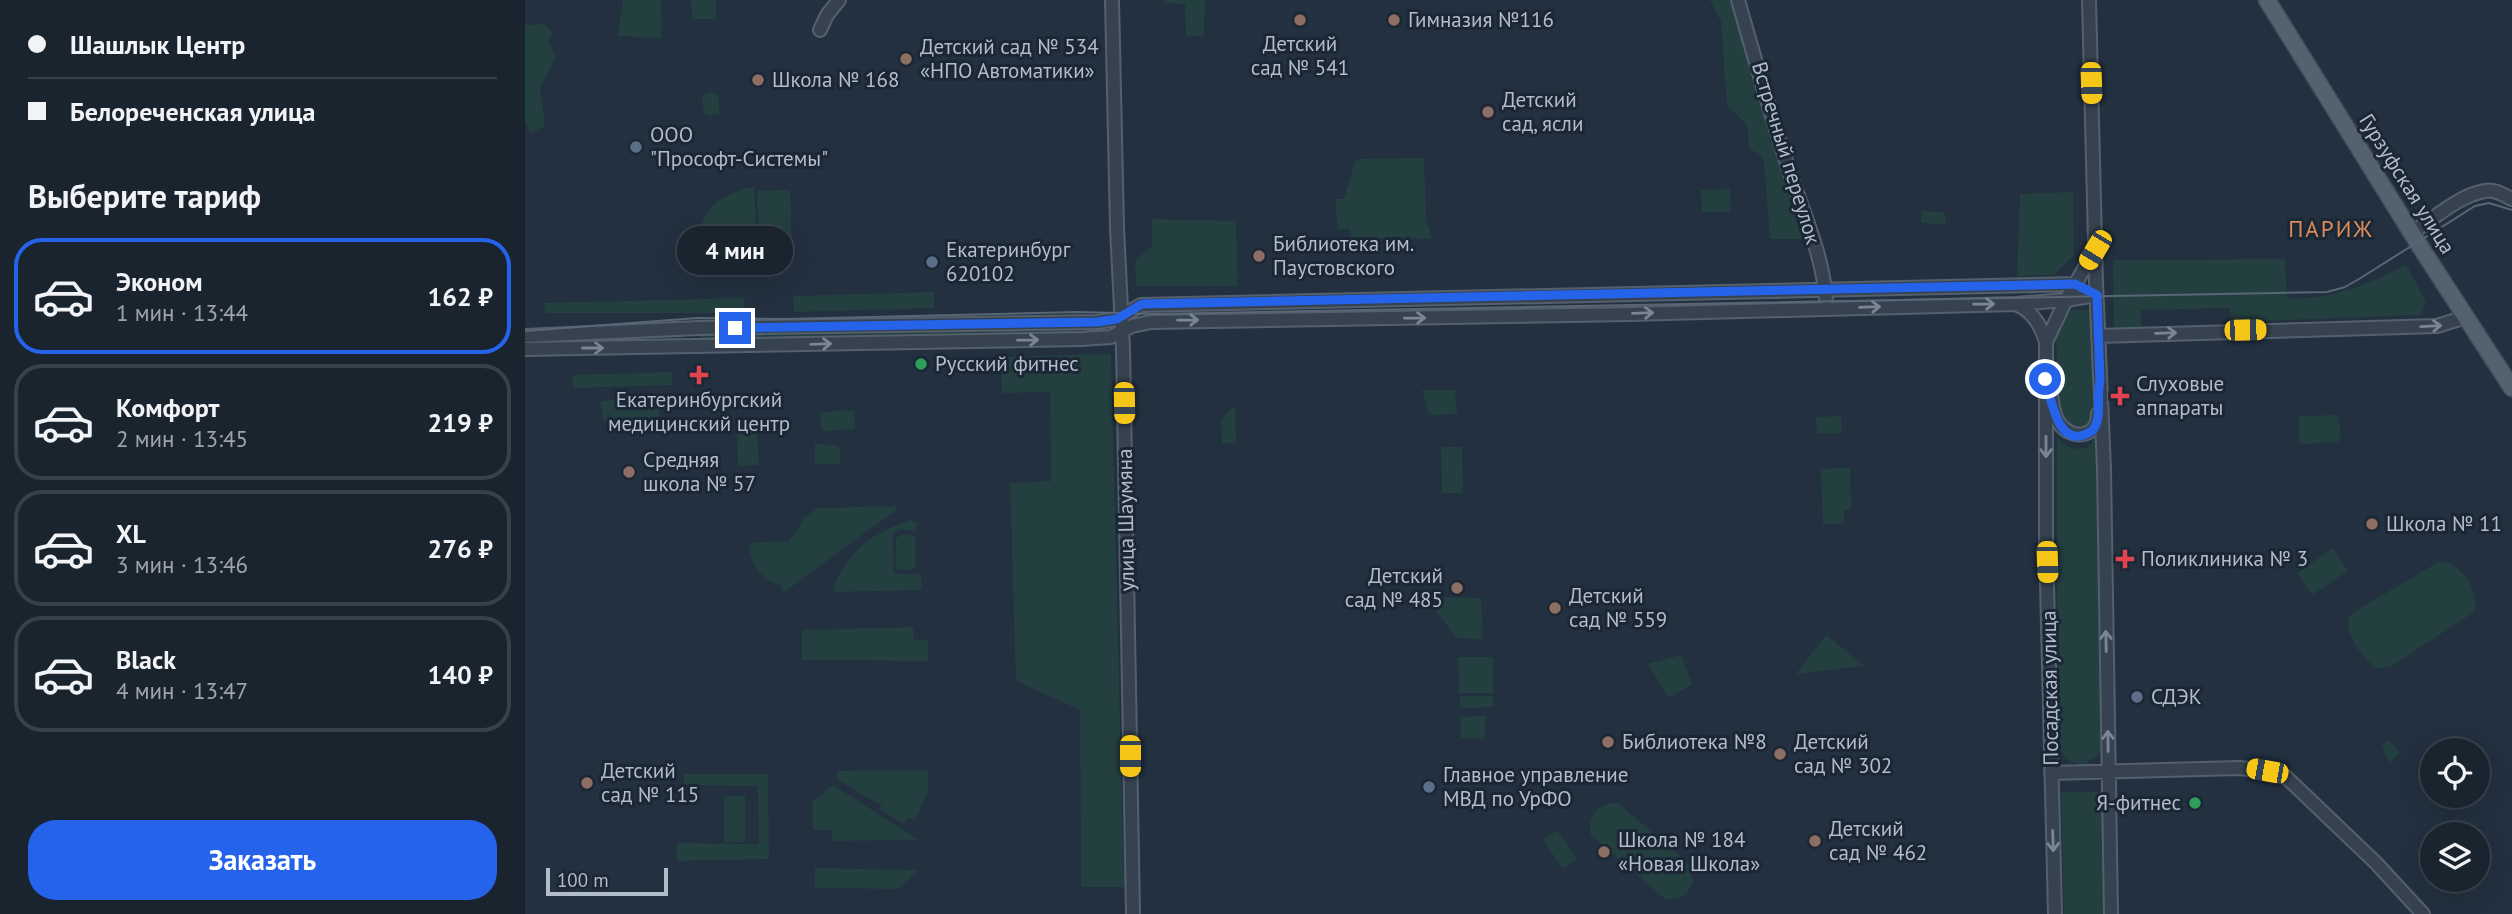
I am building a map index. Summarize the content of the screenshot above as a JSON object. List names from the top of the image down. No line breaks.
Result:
{"streets":{"main road":["Гурзуфская улица"],"street":["Встречный переулок","улица Шаумяна","Посадская улица"]},"districts":["ПАРИЖ"],"places":{"other":["Детский сад № 541","Гимназия №116","Детский сад № 534 «НПО Автоматики»","Школа № 168","Детский сад, ясли","ООО \"Прософт-Системы\"","Библиотека им. Паустовского","Екатеринбург 620102","Русский фитнес","Средняя школа № 57","Школа № 11","Детский сад № 485","Детский сад № 559","СДЭК","Библиотека №8","Детский сад № 302","Детский сад № 115","Главное управление МВД по УрФО","Я-фитнес","Детский сад № 462","Школа № 184 «Новая Школа»"],"health":["Екатеринбургский медицинский центр","Слуховые аппараты","Поликлиника № 3"]},"scale_bar":"100 m","page":{"banner":["Шашлык Центр","Белореченская улица"],"heading":"Выберите тариф","bubble":"4 мин","list":[{"name":"Эконом","note":"1 мин · 13:44","value":"162 ₽"},{"name":"Комфорт","note":"2 мин · 13:45","value":"219 ₽"},{"name":"XL","note":"3 мин · 13:46","value":"276 ₽"},{"name":"Black","note":"4 мин · 13:47","value":"140 ₽"}],"buttons":"Заказать","scale":"100 m"}}
